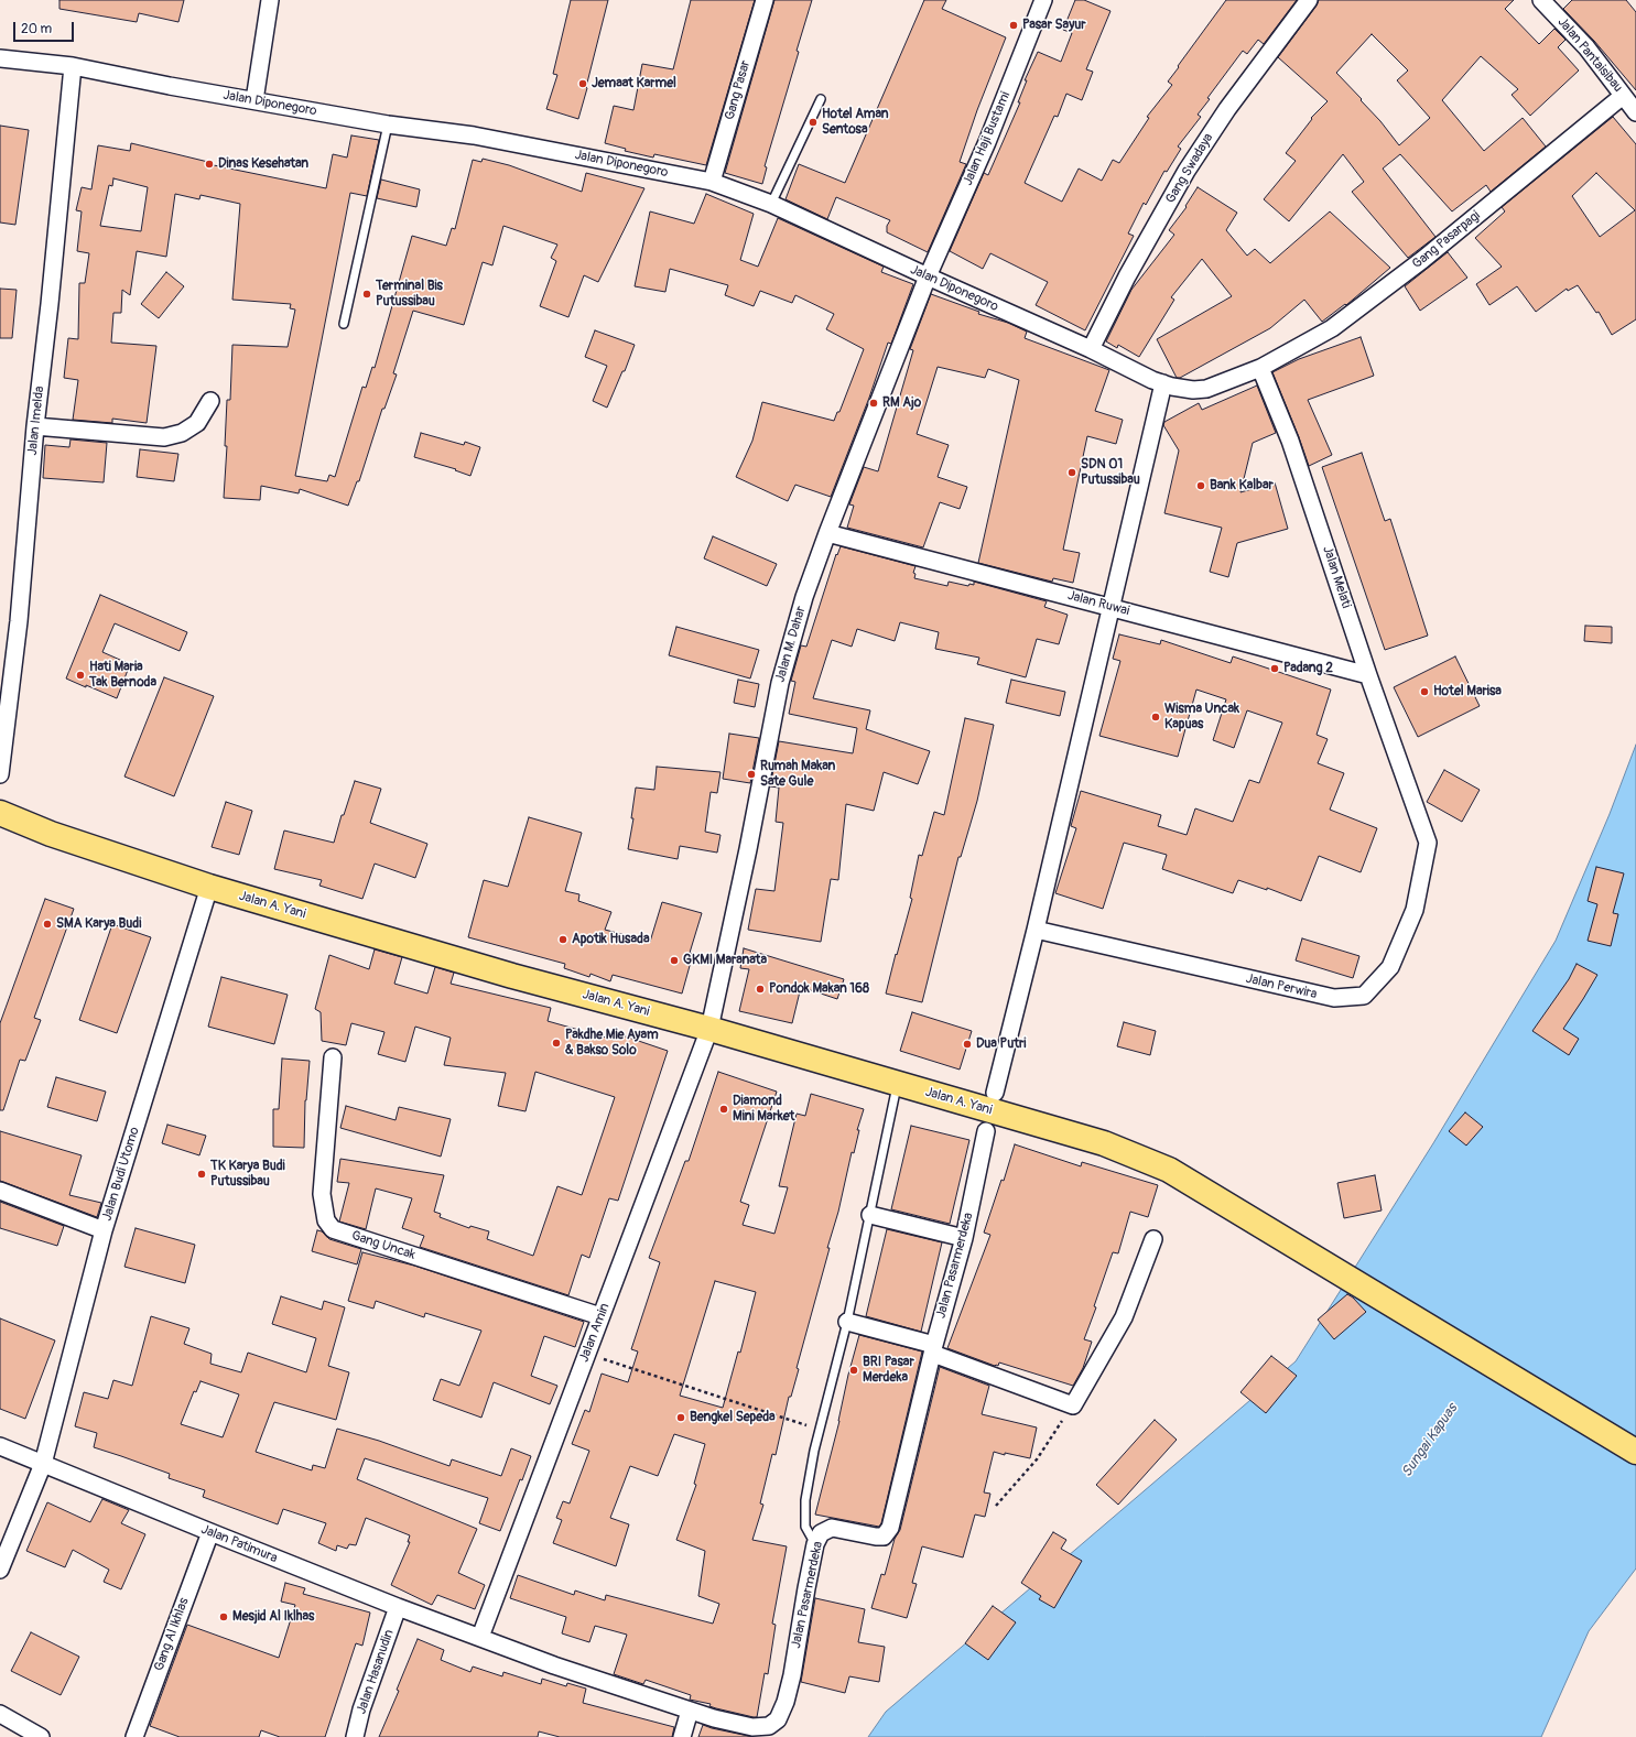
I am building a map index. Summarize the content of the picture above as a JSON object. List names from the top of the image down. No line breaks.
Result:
{"streets":{"highway":["Jalan A. Yani"],"street":["Jalan Pantaisibau","Gang Pasar","Jalan Diponegoro","Jalan Haji Bustami","Gang Swadaya","Gang Pasarpagi","Jalan Imelda","Jalan Melati","Jalan Ruwai","Jalan M. Dahar","Jalan Perwira","Jalan Budi Utomo","Gang Uncak","Jalan Pasarmerdeka","Jalan Amin","Jalan Patimura","Gang Al Ikhlas","Jalan Hasanudin"]},"crossings":[["Jalan Pantaisibau","Gang Pasarpagi"],["Gang Pasar","Jalan Diponegoro"],["Jalan Diponegoro","Jalan Haji Bustami"],["Jalan Diponegoro","Gang Swadaya"],["Jalan Diponegoro","Gang Pasarpagi"],["Jalan Diponegoro","Jalan Imelda"],["Jalan Diponegoro","Jalan Melati"],["Jalan Diponegoro","Jalan M. Dahar"],["Jalan Haji Bustami","Jalan M. Dahar"],["Gang Pasarpagi","Jalan Melati"],["Jalan Melati","Jalan Ruwai"],["Jalan Melati","Jalan Perwira"],["Jalan Ruwai","Jalan M. Dahar"],["Jalan M. Dahar","Jalan A. Yani"],["Jalan M. Dahar","Jalan Amin"],["Jalan A. Yani","Jalan Budi Utomo"],["Jalan A. Yani","Jalan Amin"],["Jalan Budi Utomo","Jalan Patimura"],["Gang Uncak","Jalan Amin"],["Jalan Pasarmerdeka","Jalan Amin"],["Jalan Pasarmerdeka","Jalan Patimura"],["Jalan Amin","Jalan Patimura"],["Jalan Patimura","Gang Al Ikhlas"],["Jalan Patimura","Jalan Hasanudin"]],"water":["Sungai Kapuas"],"places":["Pasar Sayur","Jemaat Karmel","Hotel Aman Sentosa","Dinas Kesehatan","Terminal Bis Putussibau","RM Ajo","SDN 01 Putussibau","Bank Kalbar","Padang 2","Hati Maria Tak Bernoda","Hotel Marisa","Wisma Uncak Kapuas","Rumah Makan Sate Gule","SMA Karya Budi","Apotik Husada","GKMI Maranata","Pondok Makan 168","Pakdhe Mie Ayam & Bakso Solo","Dua Putri","Diamond Mini Market","TK Karya Budi Putussibau","BRI Pasar Merdeka","Bengkel Sepeda","Mesjid Al Iklhas"],"scale_bar":"20 m"}
